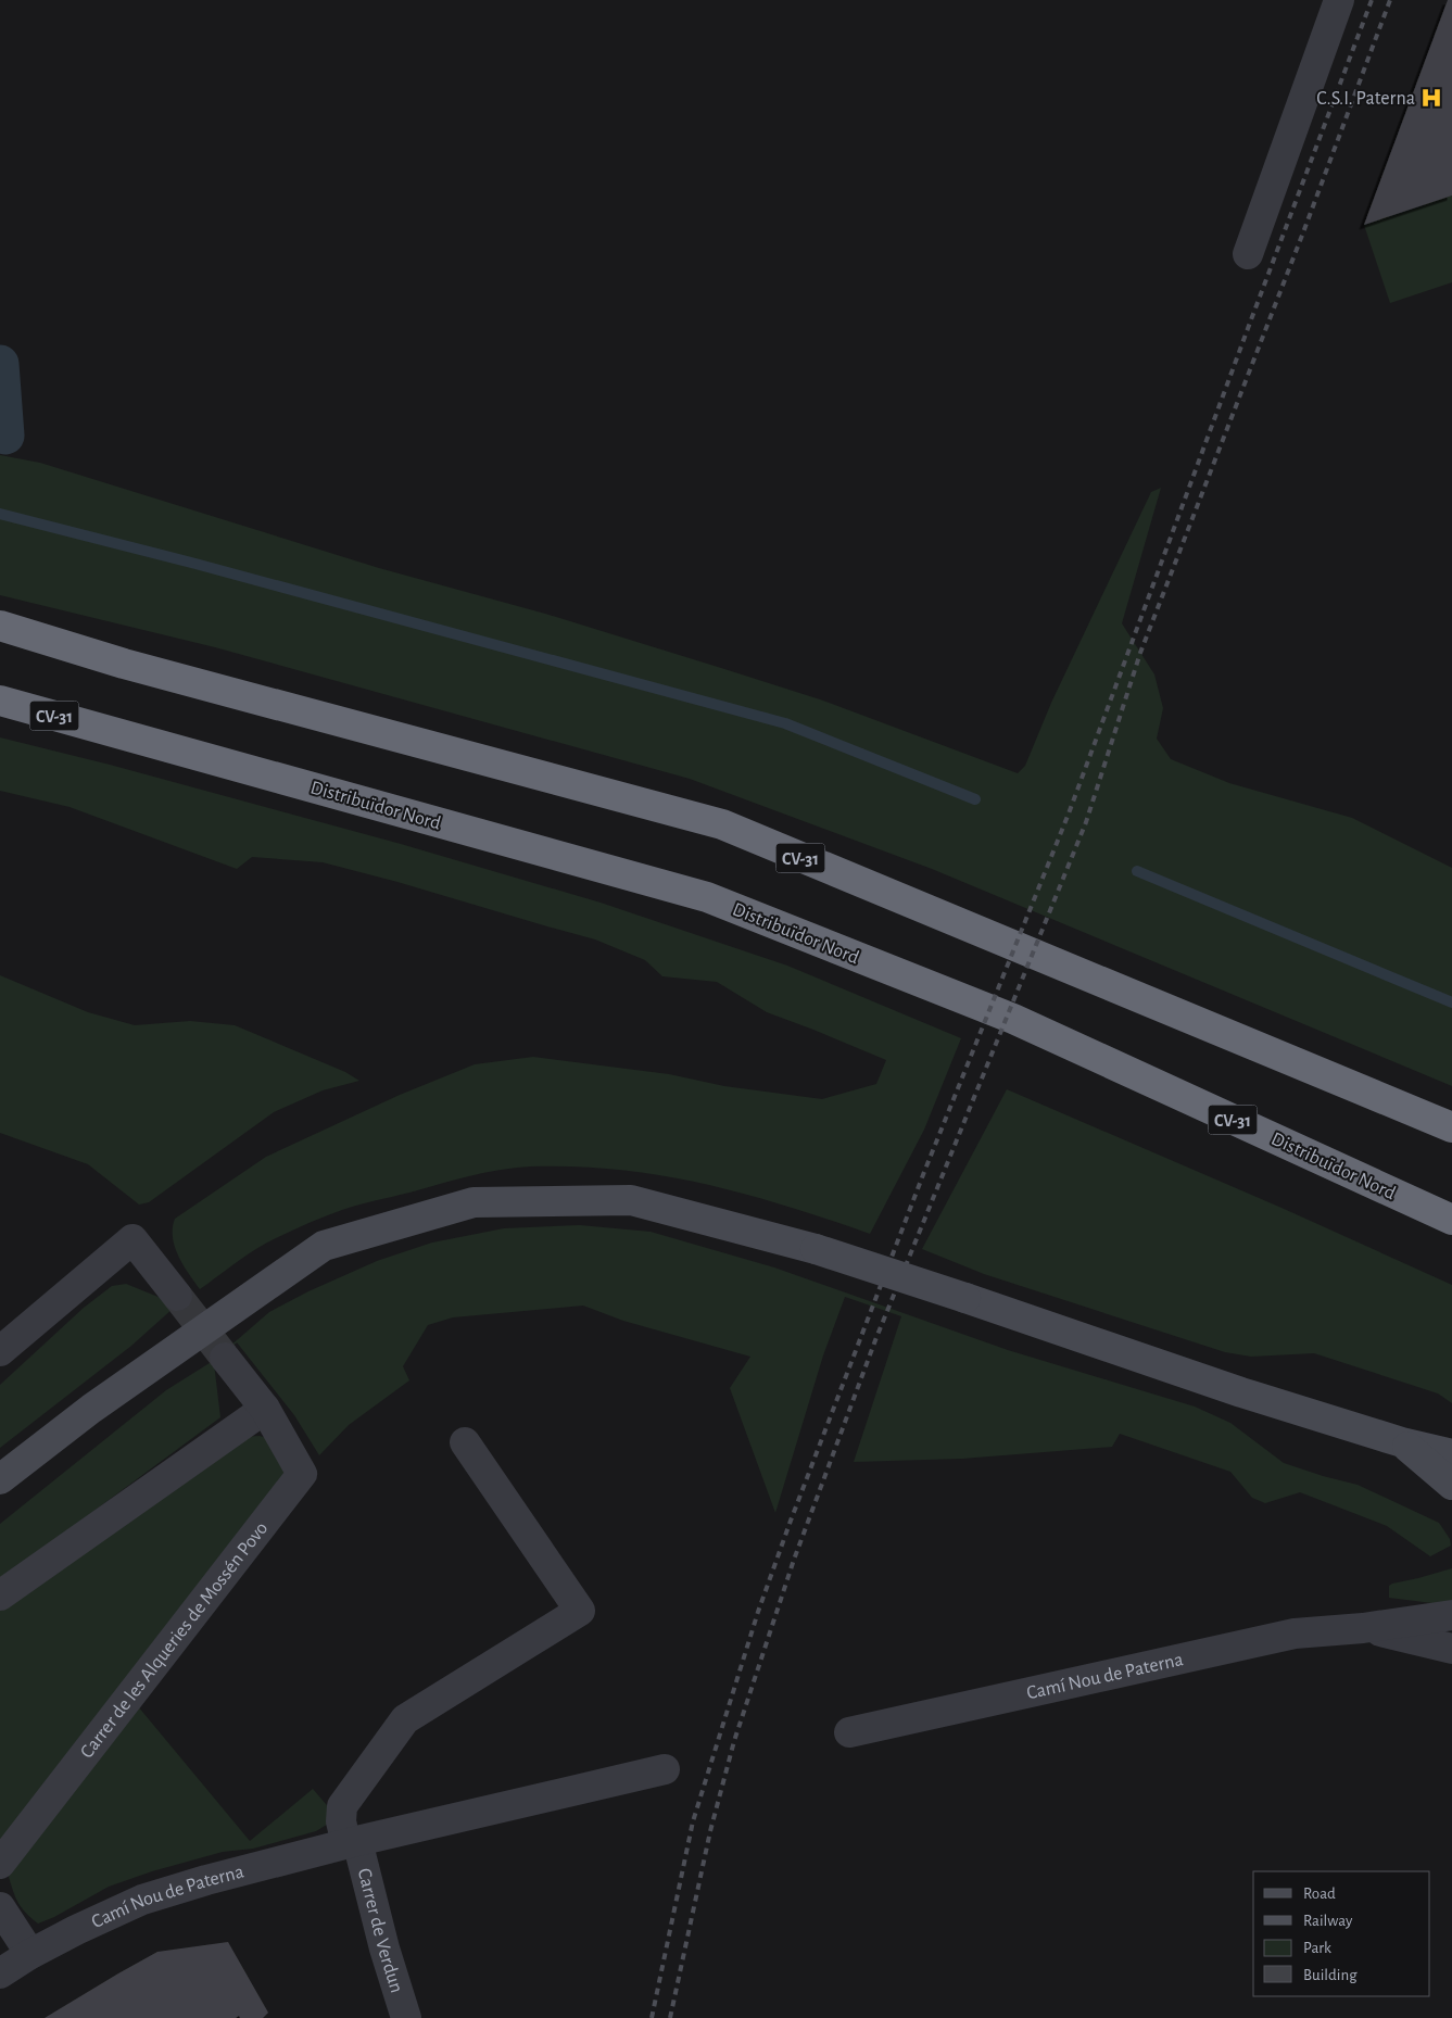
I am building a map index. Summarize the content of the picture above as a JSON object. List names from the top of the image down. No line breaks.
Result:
{"streets":{"highway":["CV-31","Distribuïdor Nord"],"street":["Carrer de les Alqueries de Mossén Povo","Camí Nou de Paterna","Carrer de Verdun"]},"crossings":[["CV-31","Distribuïdor Nord"],["Camí Nou de Paterna","Carrer de Verdun"]],"places":{"hospital":["C.S.I. Paterna"]},"legend":["Road","Railway","Park","Building"]}
